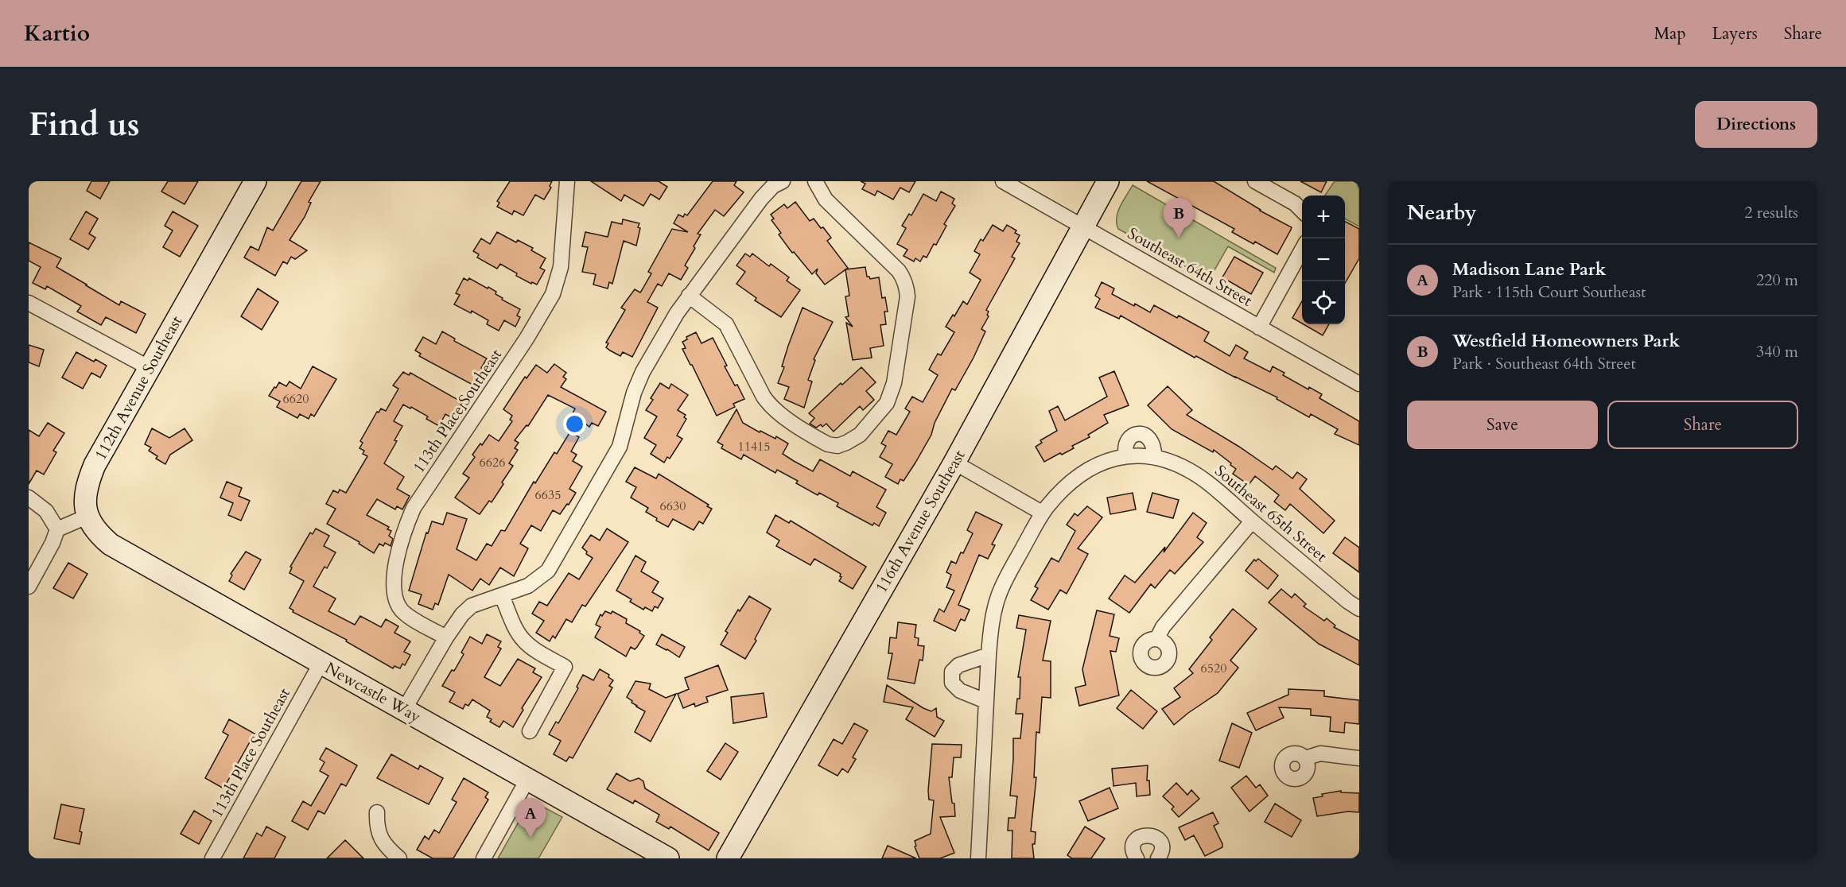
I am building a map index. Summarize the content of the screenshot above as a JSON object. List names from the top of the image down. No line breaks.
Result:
{"streets":{"main road":["112th Avenue Southeast","116th Avenue Southeast","Newcastle Way"],"street":["Southeast 64th Street","113th Place Southeast","Southeast 65th Street"]},"crossings":[["Southeast 64th Street","116th Avenue Southeast"],["112th Avenue Southeast","Newcastle Way"],["113th Place Southeast","Newcastle Way"]],"house_numbers":["6620","11415","6626","6635","6630","6520"],"page":{"header":"Kartio","nav":["Map","Layers","Share"],"buttons":["Directions",["Save","Share"]],"title":"Find us","heading":["Nearby","2 results"],"map_buttons":["+","−"],"pins":["B","A"],"list":[{"mark":"A","name":"Madison Lane Park","note":"Park · 115th Court Southeast","value":"220 m"},{"mark":"B","name":"Westfield Homeowners Park","note":"Park · Southeast 64th Street","value":"340 m"}]}}
